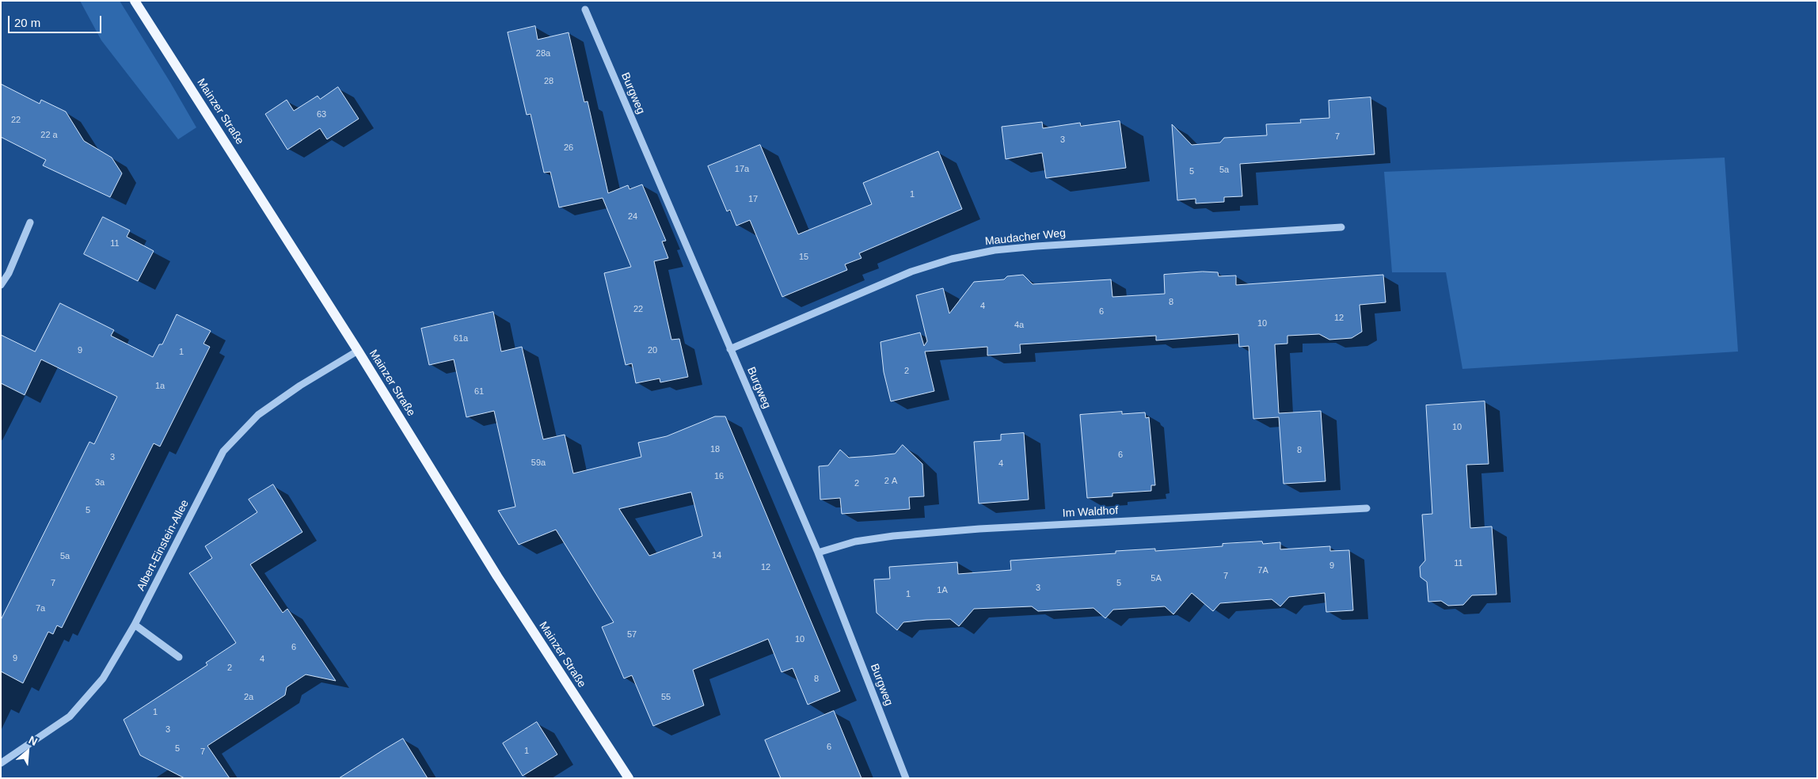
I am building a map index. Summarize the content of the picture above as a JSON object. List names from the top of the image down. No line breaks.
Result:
{"streets":{"main road":["Mainzer Straße"],"street":["Burgweg","Maudacher Weg","Im Waldhof","Albert-Einstein-Allee"]},"crossings":[["Burgweg","Maudacher Weg"],["Burgweg","Im Waldhof"],["Mainzer Straße","Albert-Einstein-Allee"]],"house_numbers":["28a","28","63","22","22 a","7","3","26","17a","5a","5","1","17","24","11","15","8","4","22","6","12","10","4a","61a","9","20","1","2","1a","61","10","18","8","6","3","59a","4","16","2 A","3a","2","5","14","5a","11","9","12","7A","7","5A","7","5","3","1A","1","7a","57","10","6","9","4","2","8","2a","55","1","3","6","5","1","7"],"scale_bar":"20 m","north":"top right"}
